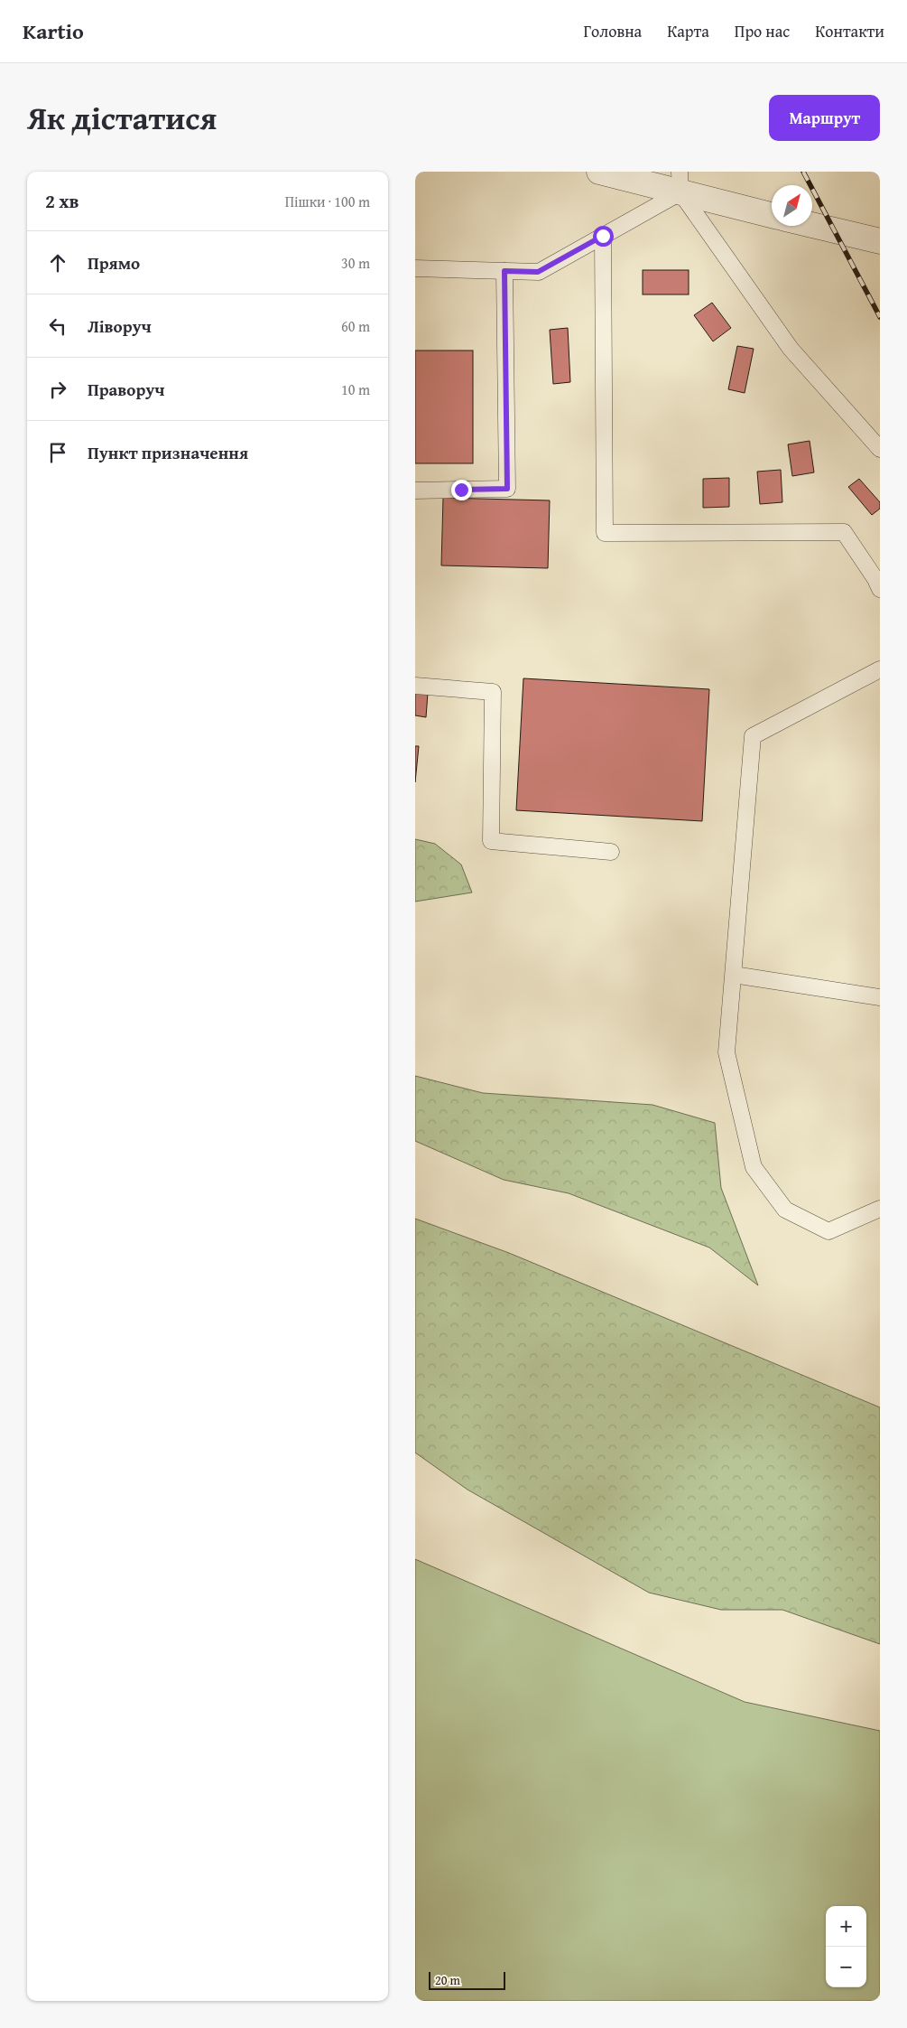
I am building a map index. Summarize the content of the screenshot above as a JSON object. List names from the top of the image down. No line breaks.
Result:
{"scale_bar":"20 m","north":"top right","page":{"header":"Kartio","nav":["Головна","Карта","Про нас","Контакти"],"title":"Як дістатися","buttons":"Маршрут","heading":["2 хв","Пішки · 100 m"],"list":[["Прямо","30 m"],["Ліворуч","60 m"],["Праворуч","10 m"],"Пункт призначення"],"map_buttons":["+","−"],"scale":"20 m"}}
